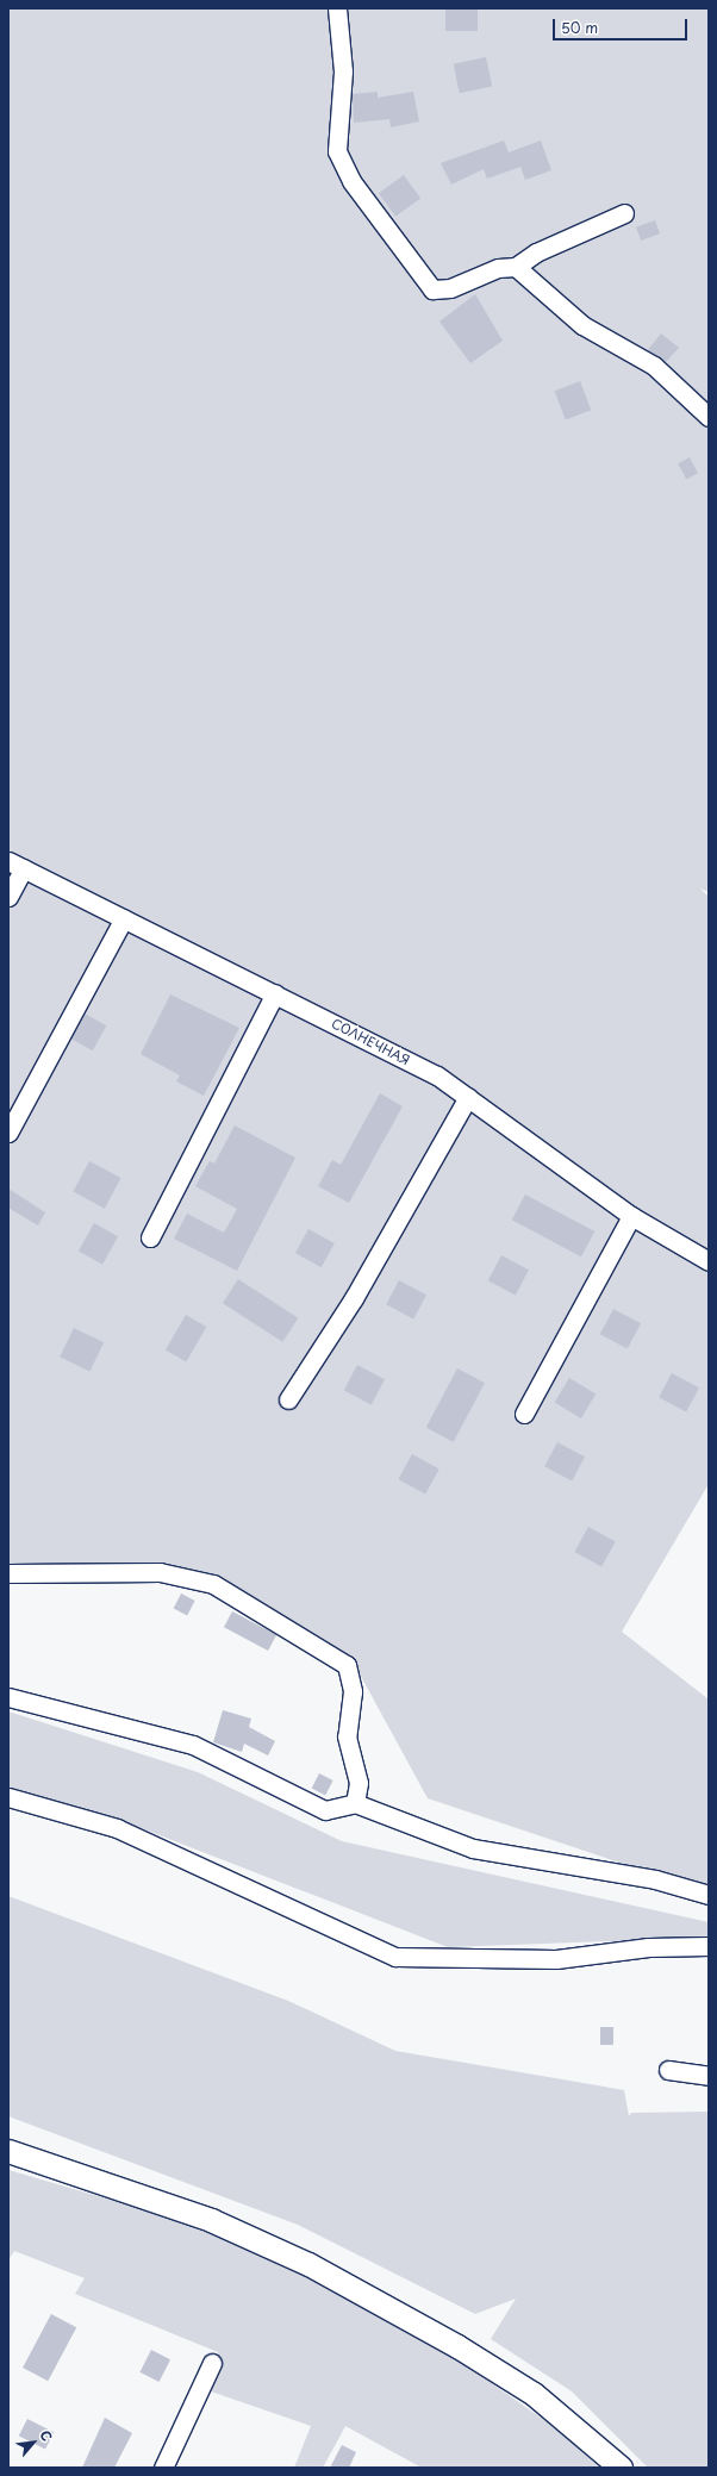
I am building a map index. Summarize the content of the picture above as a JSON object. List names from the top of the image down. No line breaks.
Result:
{"streets":{"street":["СОЛНЕЧНАЯ"]},"scale_bar":"50 m","north":"top right"}
